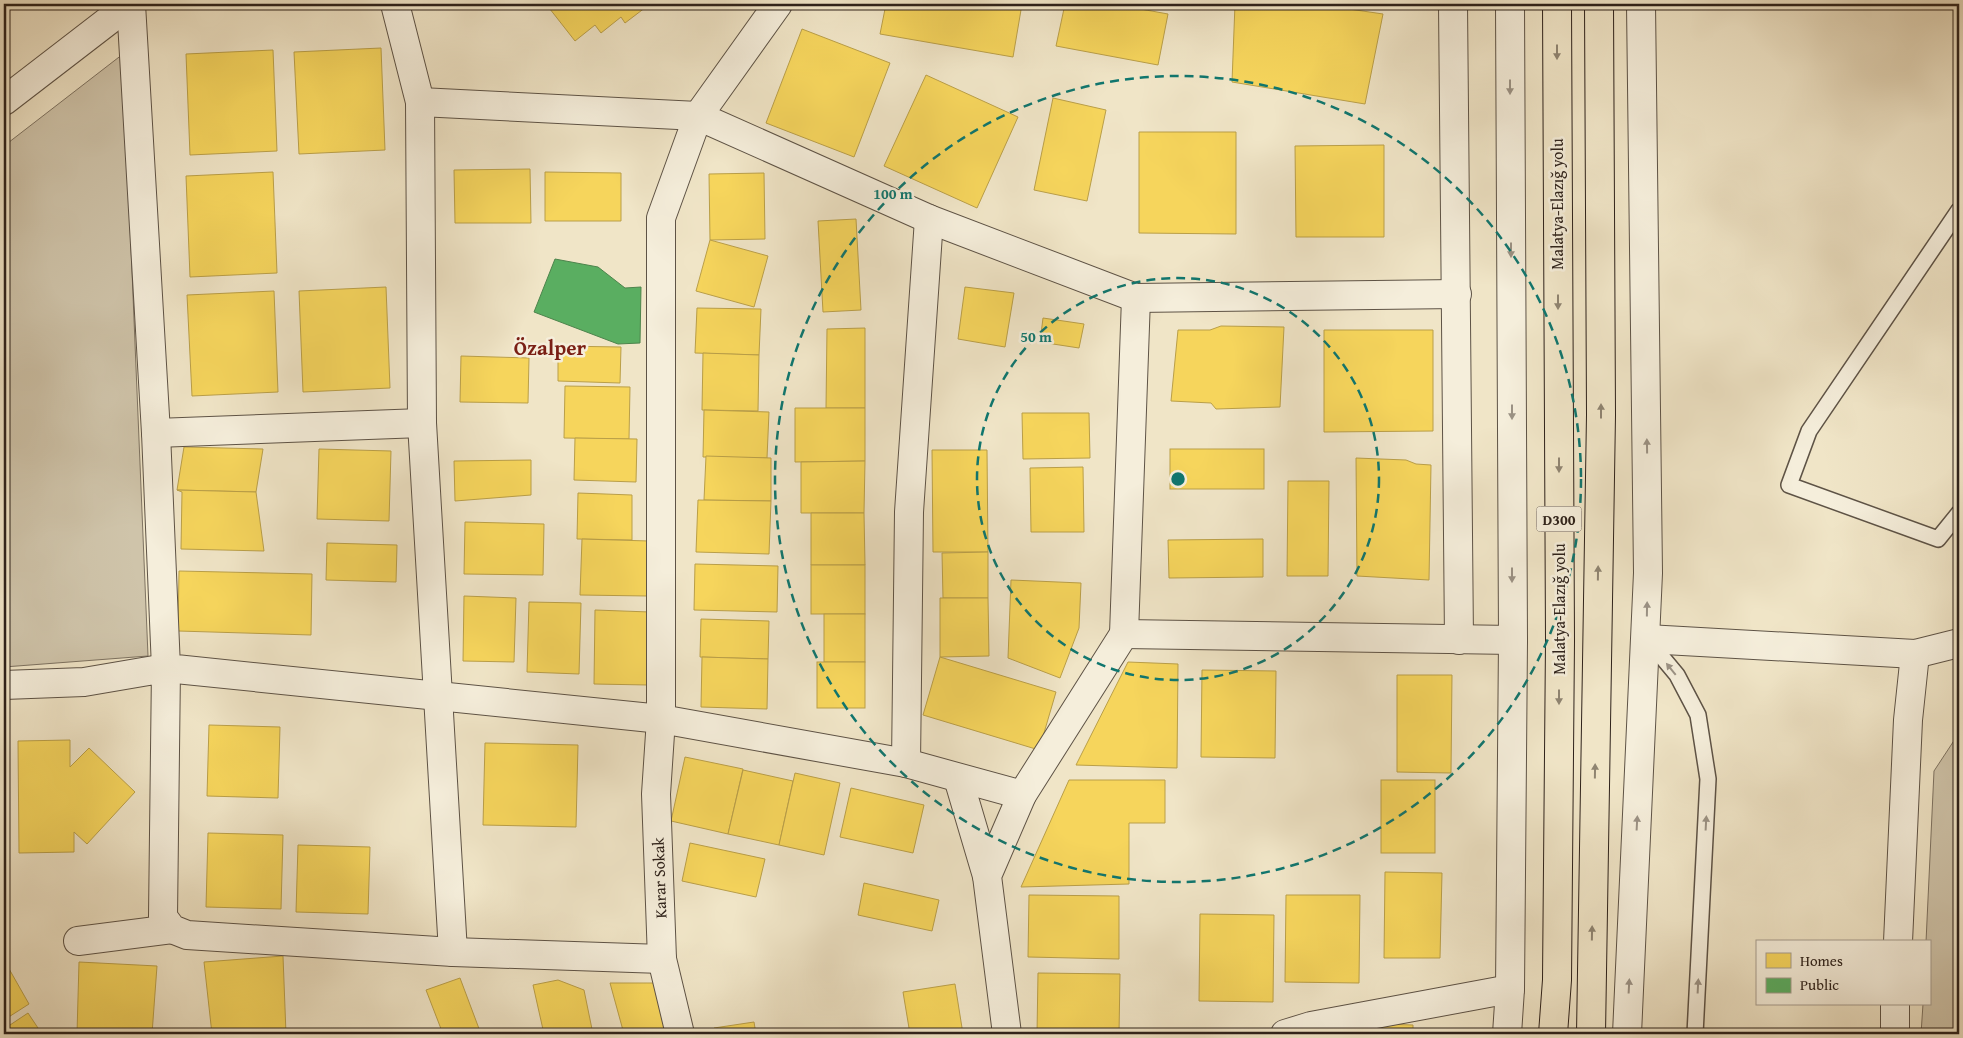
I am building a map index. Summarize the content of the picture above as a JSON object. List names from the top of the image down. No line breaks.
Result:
{"streets":{"highway":["Malatya-Elazığ yolu","D300"],"street":["Karar Sokak"]},"districts":["Özalper"],"legend":["Homes","Public"],"rings":["100 m","50 m"]}
